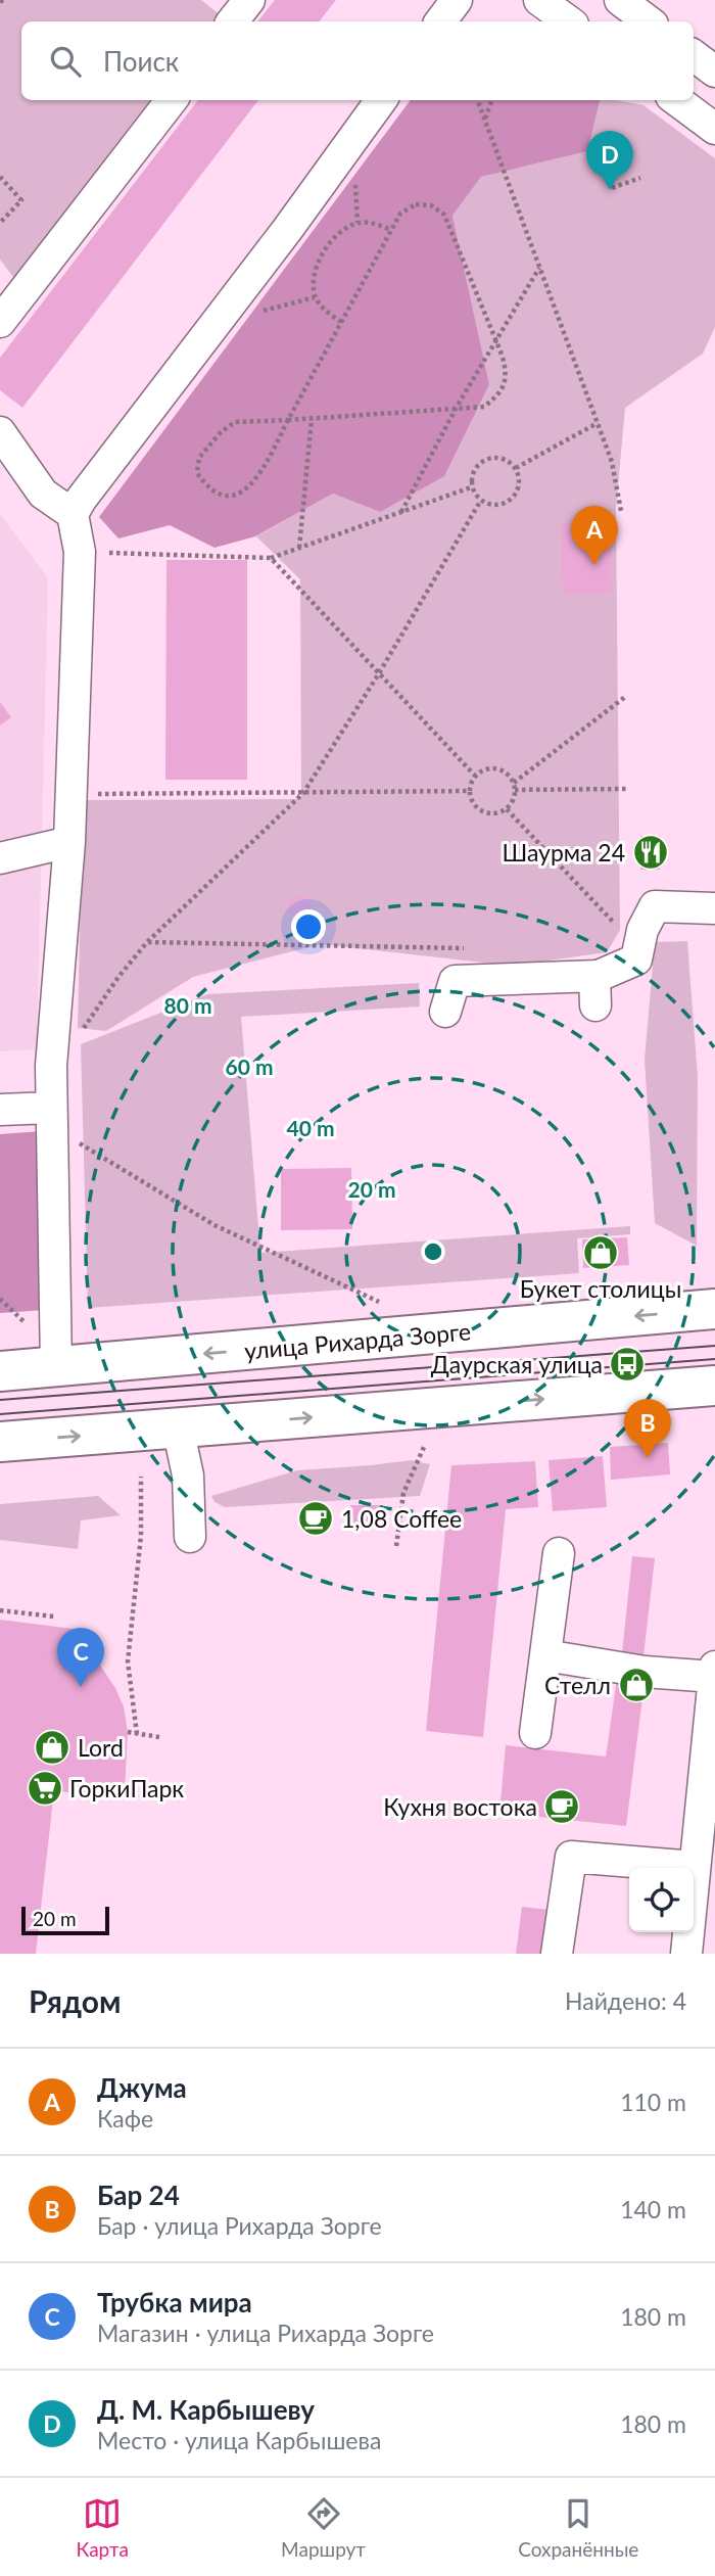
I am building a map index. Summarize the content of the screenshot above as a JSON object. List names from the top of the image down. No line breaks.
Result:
{"streets":{"main road":["улица Рихарда Зорге"]},"places":{"restaurant":["Шаурма 24"],"shop":["Букет столицы","Стелл","Lord"],"bus stop":["Даурская улица"],"cafe":["1,08 Coffee","Кухня востока"],"supermarket":["ГоркиПарк"]},"scale_bar":"20 m","page":{"search":"Поиск","pins":["D","A","B","C"],"scale":"20 m","heading":["Рядом","Найдено: 4"],"list":[{"mark":"A","name":"Джума","note":"Кафе","value":"110 m"},{"mark":"B","name":"Бар 24","note":"Бар · улица Рихарда Зорге","value":"140 m"},{"mark":"C","name":"Трубка мира","note":"Магазин · улица Рихарда Зорге","value":"180 m"},{"mark":"D","name":"Д. М. Карбышеву","note":"Место · улица Карбышева","value":"180 m"}],"nav":["Карта","Маршрут","Сохранённые"]},"rings":["80 m","60 m","40 m","20 m"]}
